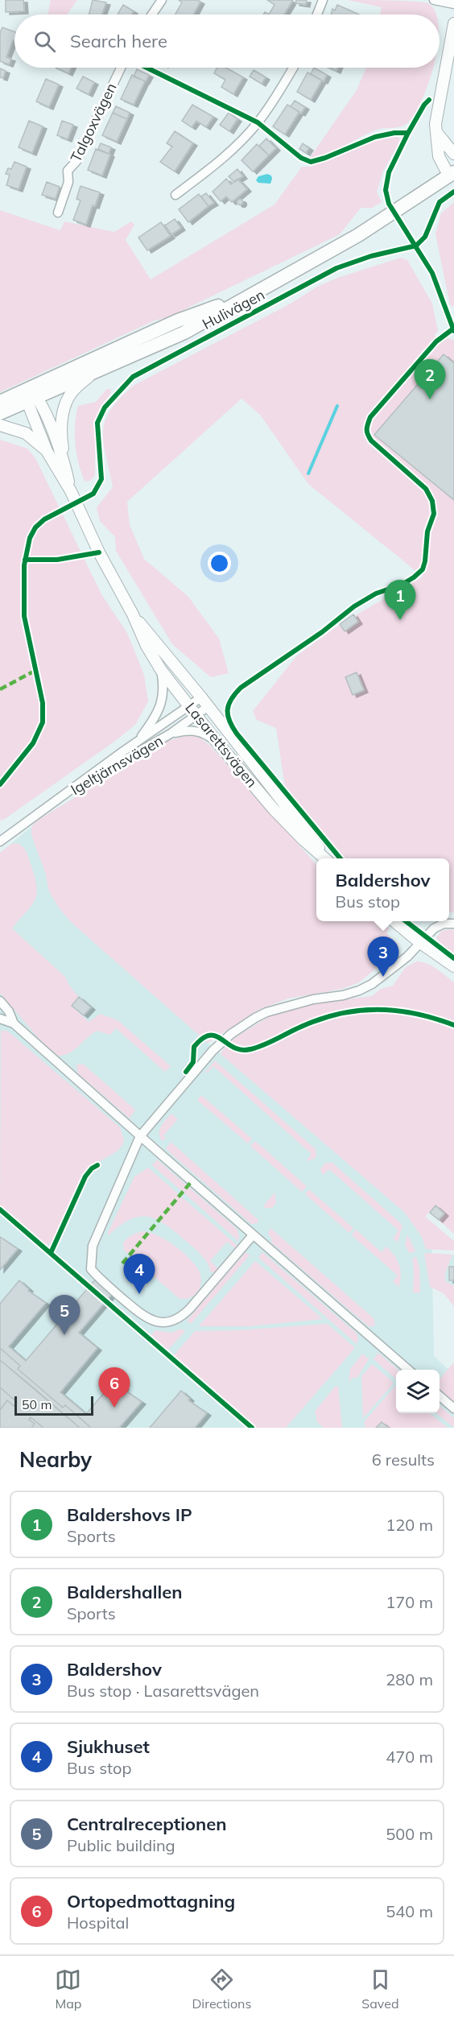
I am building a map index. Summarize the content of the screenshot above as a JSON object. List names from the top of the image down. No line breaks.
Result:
{"streets":{"main road":["Hulivägen"],"street":["Talgoxvägen","Lasarettsvägen","Igeltjärnsvägen"]},"crossings":[["Hulivägen","Lasarettsvägen"],["Lasarettsvägen","Igeltjärnsvägen"]],"scale_bar":"50 m","page":{"search":"Search here","pins":["2","1","3","4","5","6"],"popup":["Baldershov","Bus stop"],"scale":"50 m","heading":["Nearby","6 results"],"list":[{"mark":"1","name":"Baldershovs IP","note":"Sports","value":"120 m"},{"mark":"2","name":"Baldershallen","note":"Sports","value":"170 m"},{"mark":"3","name":"Baldershov","note":"Bus stop · Lasarettsvägen","value":"280 m"},{"mark":"4","name":"Sjukhuset","note":"Bus stop","value":"470 m"},{"mark":"5","name":"Centralreceptionen","note":"Public building","value":"500 m"},{"mark":"6","name":"Ortopedmottagning","note":"Hospital","value":"540 m"}],"nav":["Map","Directions","Saved"]}}
